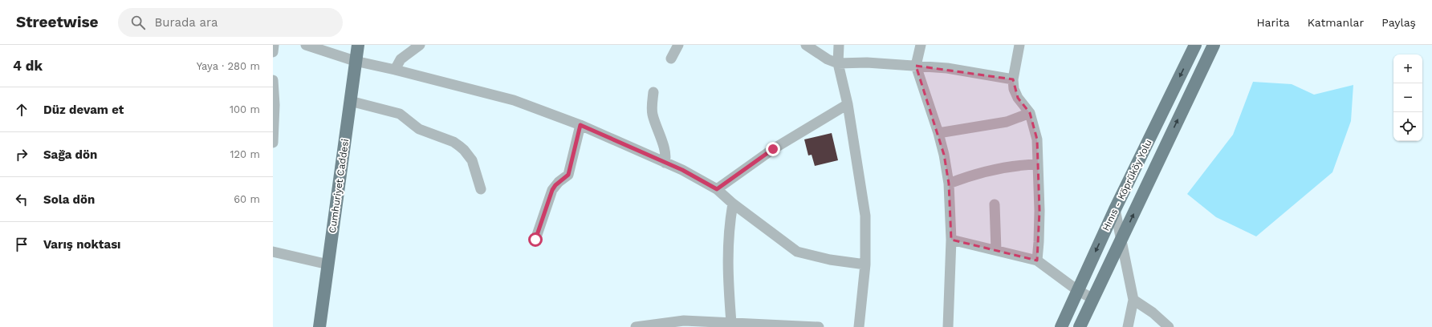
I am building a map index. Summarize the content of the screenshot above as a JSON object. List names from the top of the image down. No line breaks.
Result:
{"streets":{"main road":["Hınıs - Köprüköy Yolu","Cumhuriyet Caddesi"]},"page":{"header":"Streetwise","search":"Burada ara","nav":["Harita","Katmanlar","Paylaş"],"heading":["4 dk","Yaya · 280 m"],"map_buttons":["+","−"],"list":[["Düz devam et","100 m"],["Sağa dön","120 m"],["Sola dön","60 m"],"Varış noktası"]}}
